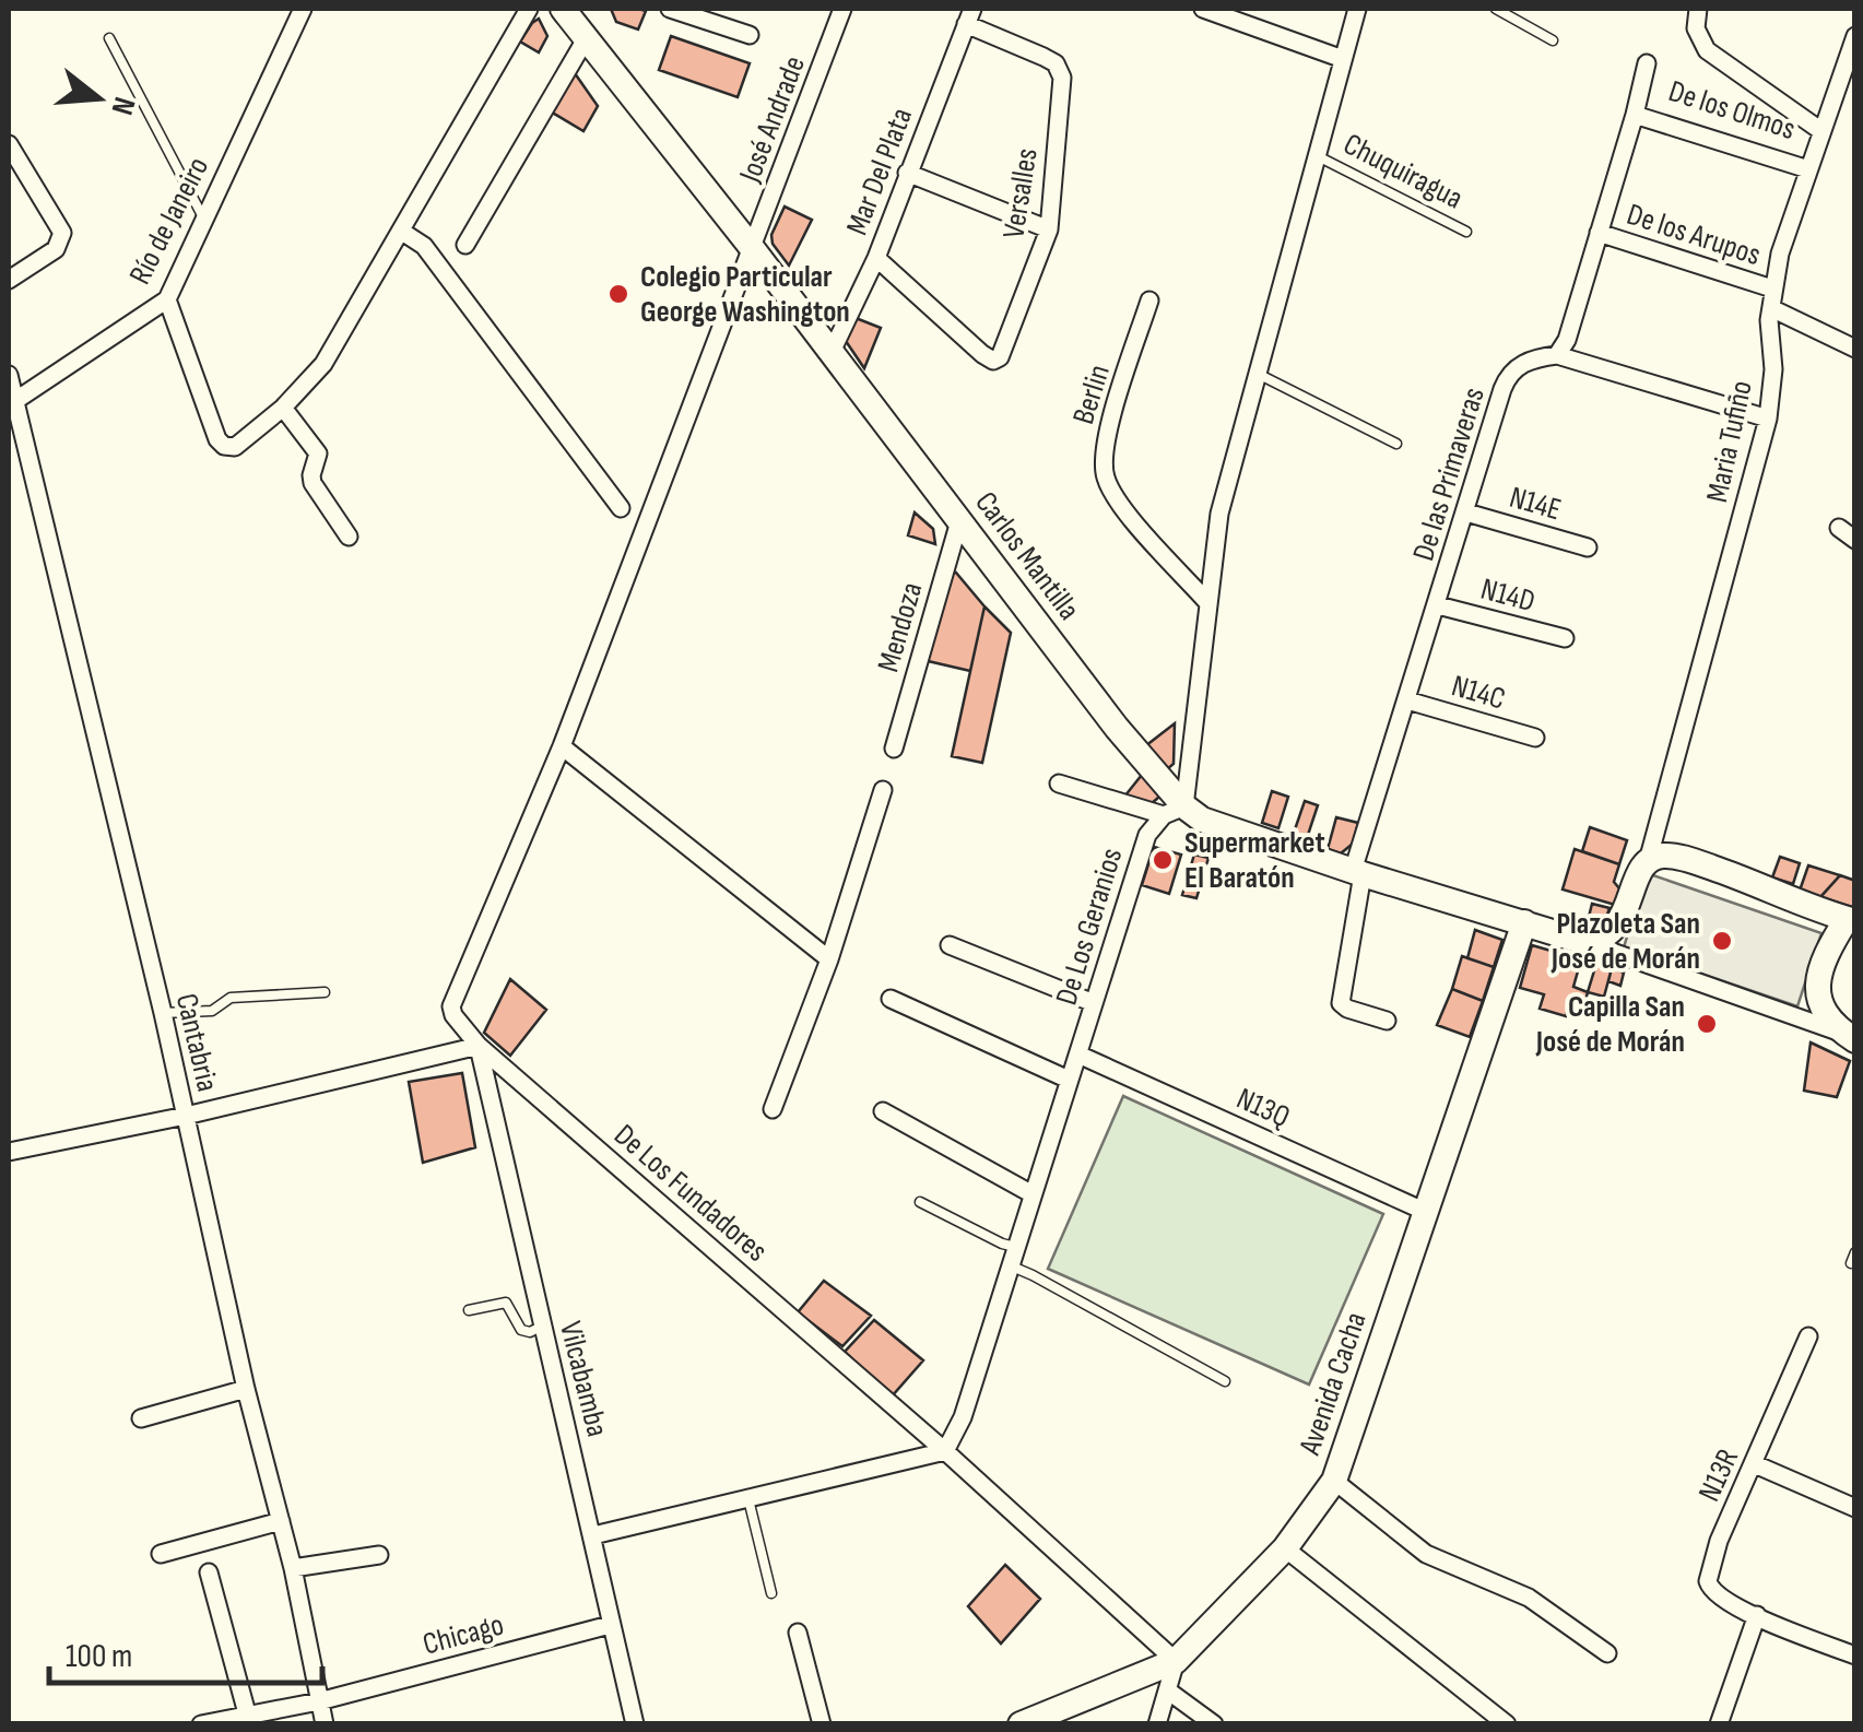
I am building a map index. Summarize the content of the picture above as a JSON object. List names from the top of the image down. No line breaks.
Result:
{"streets":{"street":["De los Olmos","José Andrade","Mar Del Plata","Versalles","Río de Janeiro","De los Arupos","Berlin","Maria Tufiño","De las Primaveras","N14E","Carlos Mantilla","N14D","Mendoza","N14C","De Los Geranios","Cantabria","N13Q","De Los Fundadores","Vilcabamba","Avenida Cacha","N13R","Chicago"],"lane":["Chuquiragua"]},"crossings":[["De los Olmos","Maria Tufiño"],["José Andrade","Carlos Mantilla"],["José Andrade","De Los Fundadores"],["José Andrade","Vilcabamba"],["Mar Del Plata","Versalles"],["Mar Del Plata","Carlos Mantilla"],["Chuquiragua","De Los Geranios"],["Río de Janeiro","Cantabria"],["De los Arupos","Maria Tufiño"],["Berlin","De Los Geranios"],["De las Primaveras","N14E"],["De las Primaveras","Carlos Mantilla"],["De las Primaveras","N14D"],["De las Primaveras","N14C"],["Carlos Mantilla","Mendoza"],["Carlos Mantilla","De Los Geranios"],["Carlos Mantilla","Avenida Cacha"],["De Los Geranios","N13Q"],["De Los Geranios","De Los Fundadores"],["Cantabria","Chicago"],["N13Q","Avenida Cacha"],["De Los Fundadores","Vilcabamba"],["De Los Fundadores","Avenida Cacha"],["Vilcabamba","Chicago"]],"places":["Colegio Particular George Washington","Supermarket El Baratón","Plazoleta San José de Morán","Capilla San José de Morán"],"scale_bar":"100 m","north":"right"}
